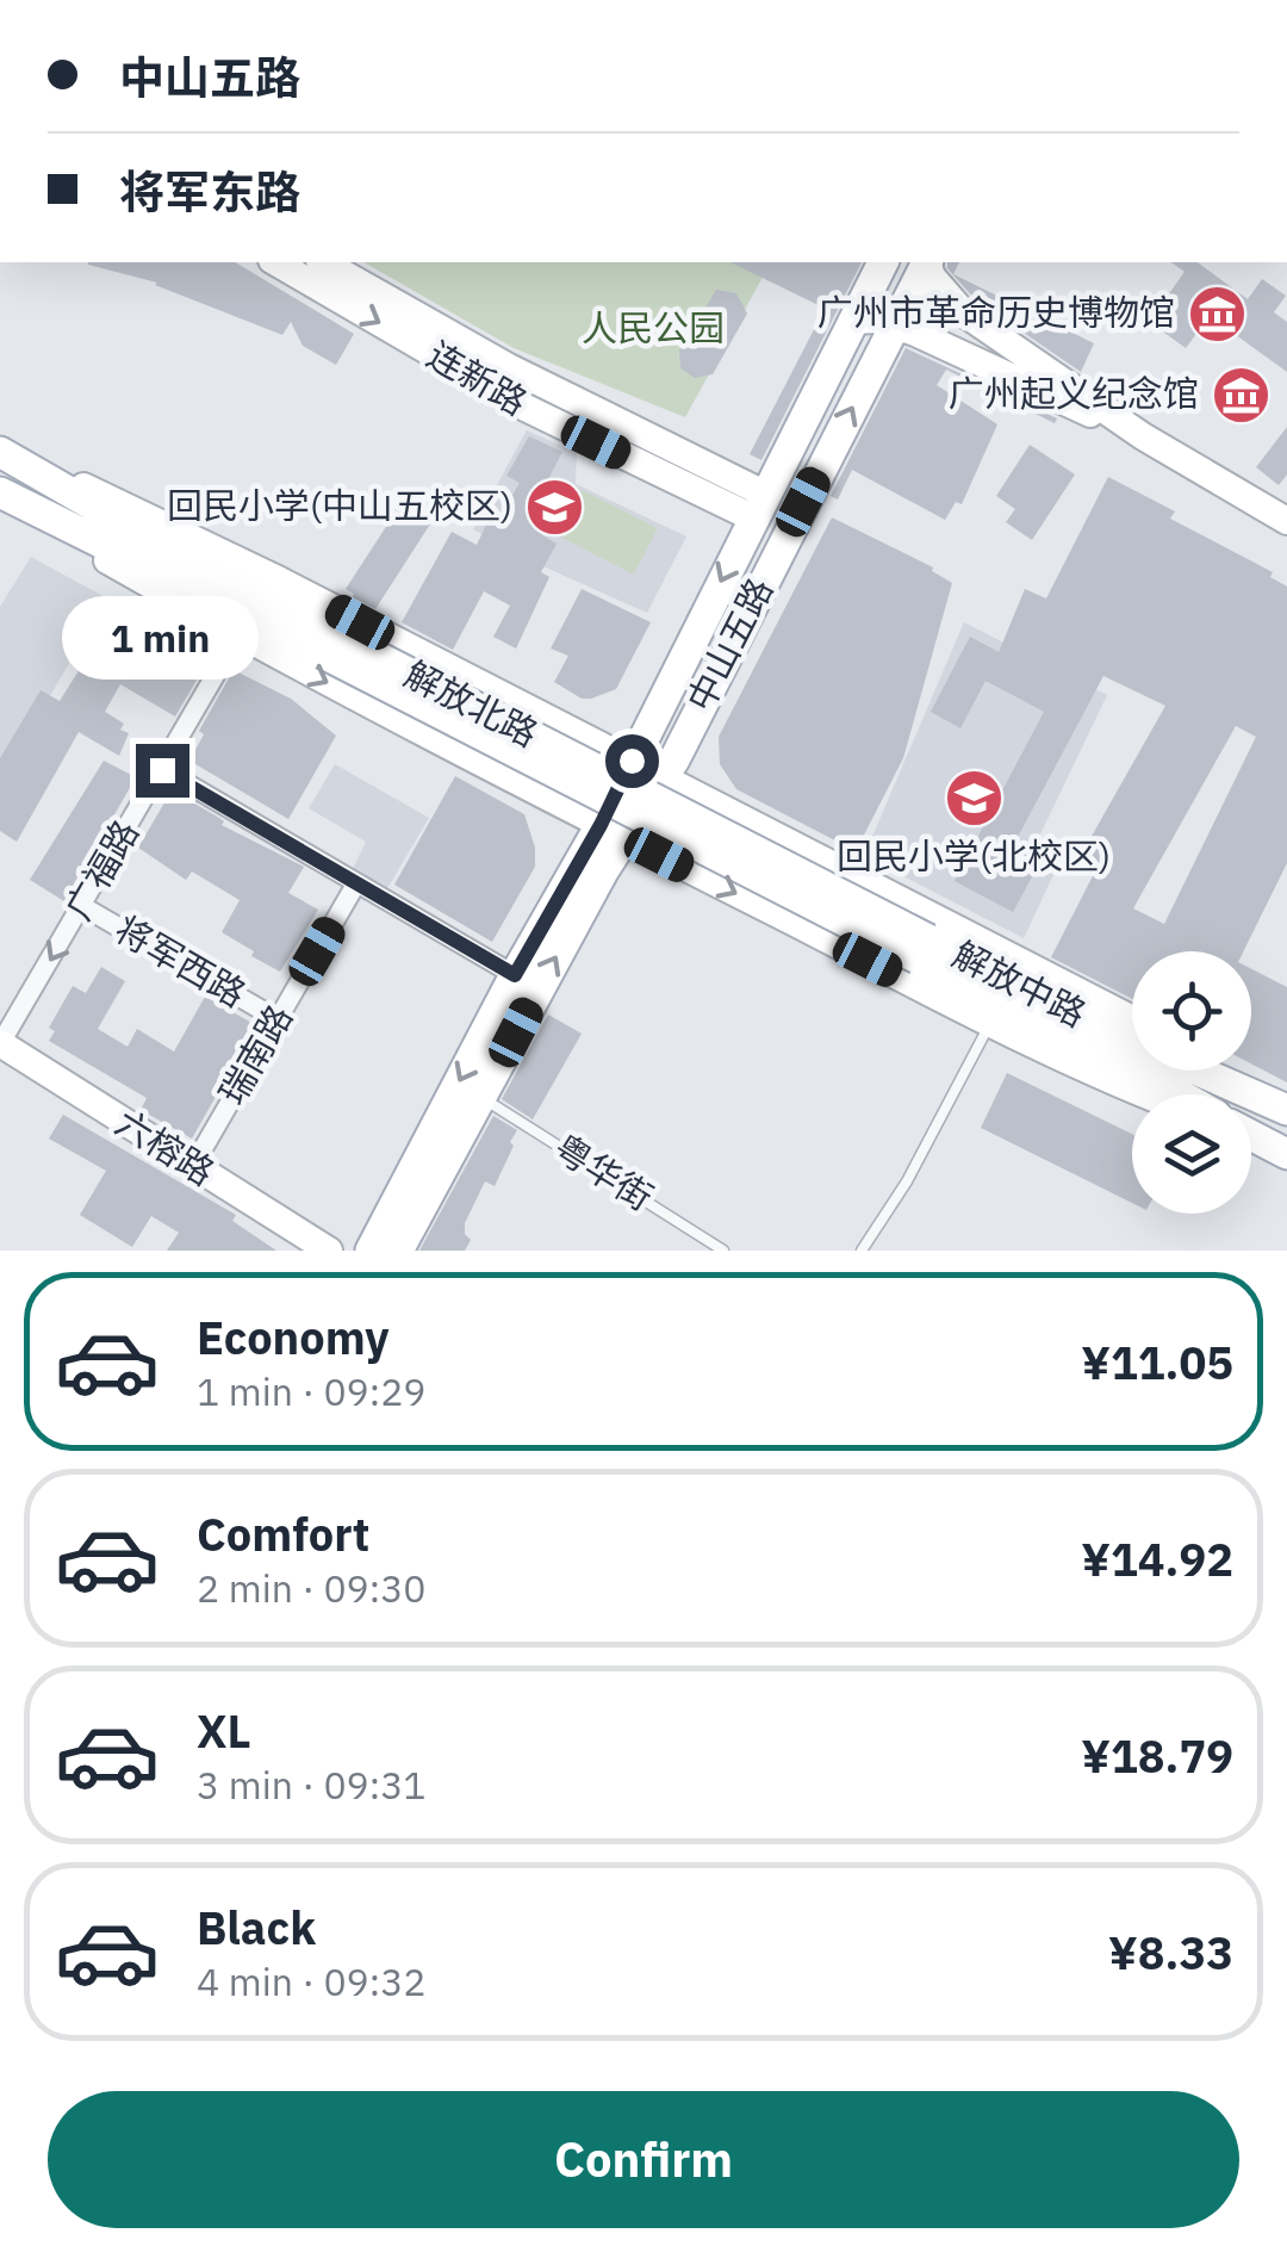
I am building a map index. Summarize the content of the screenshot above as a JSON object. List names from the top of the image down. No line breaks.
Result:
{"streets":{"main road":["连新路","中山五路","解放北路","解放中路","六榕路"],"street":["广福路","将军西路","瑞南路"],"lane":["粤华街"]},"crossings":[["连新路","中山五路"],["中山五路","解放北路"],["中山五路","解放中路"],["解放北路","解放中路"],["广福路","将军西路"],["广福路","六榕路"],["将军西路","瑞南路"],["瑞南路","六榕路"]],"parks":["人民公园"],"places":{"museum":["广州市革命历史博物馆","广州起义纪念馆"],"school or university":["回民小学(中山五校区)","回民小学(北校区)"]},"page":{"banner":["中山五路","将军东路"],"bubble":"1 min","list":[{"name":"Economy","note":"1 min · 09:29","value":"¥11.05"},{"name":"Comfort","note":"2 min · 09:30","value":"¥14.92"},{"name":"XL","note":"3 min · 09:31","value":"¥18.79"},{"name":"Black","note":"4 min · 09:32","value":"¥8.33"}],"buttons":"Confirm"}}
